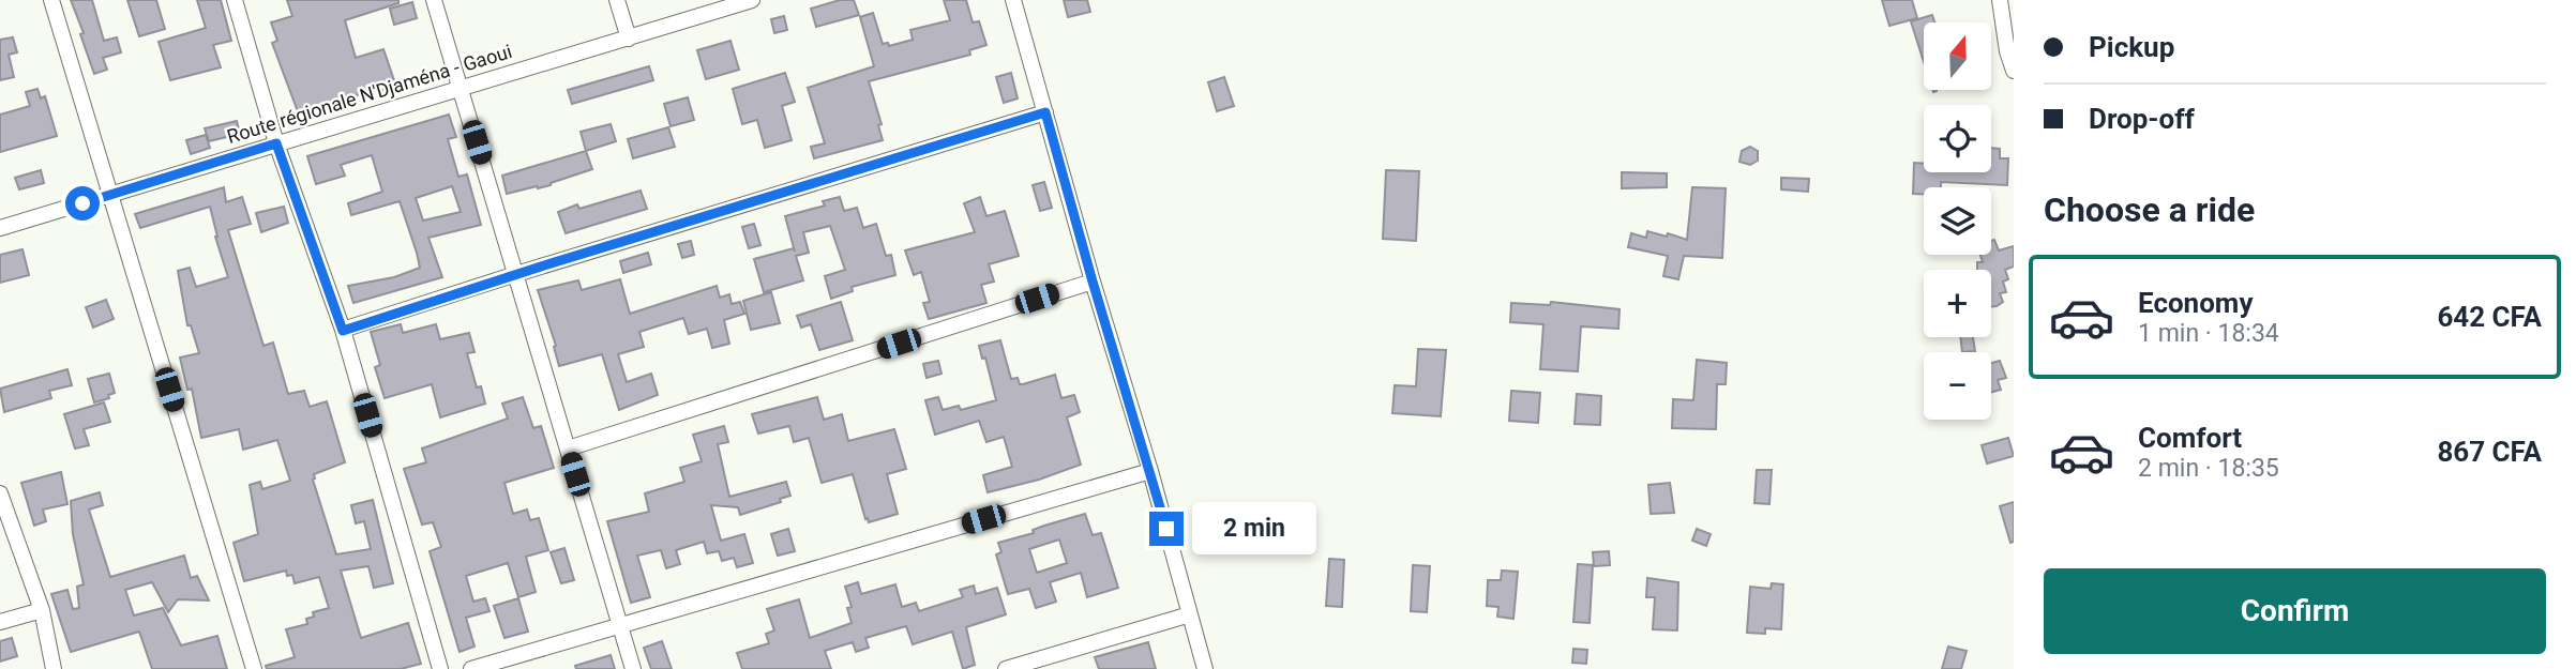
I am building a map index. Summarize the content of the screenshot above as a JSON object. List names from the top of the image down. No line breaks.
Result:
{"streets":{"street":["Route régionale N'Djaména - Gaoui"]},"north":"top","page":{"banner":["Pickup","Drop-off"],"map_buttons":["+","−"],"heading":"Choose a ride","list":[{"name":"Economy","note":"1 min · 18:34","value":"642 CFA"},{"name":"Comfort","note":"2 min · 18:35","value":"867 CFA"}],"bubble":"2 min","buttons":"Confirm"}}
